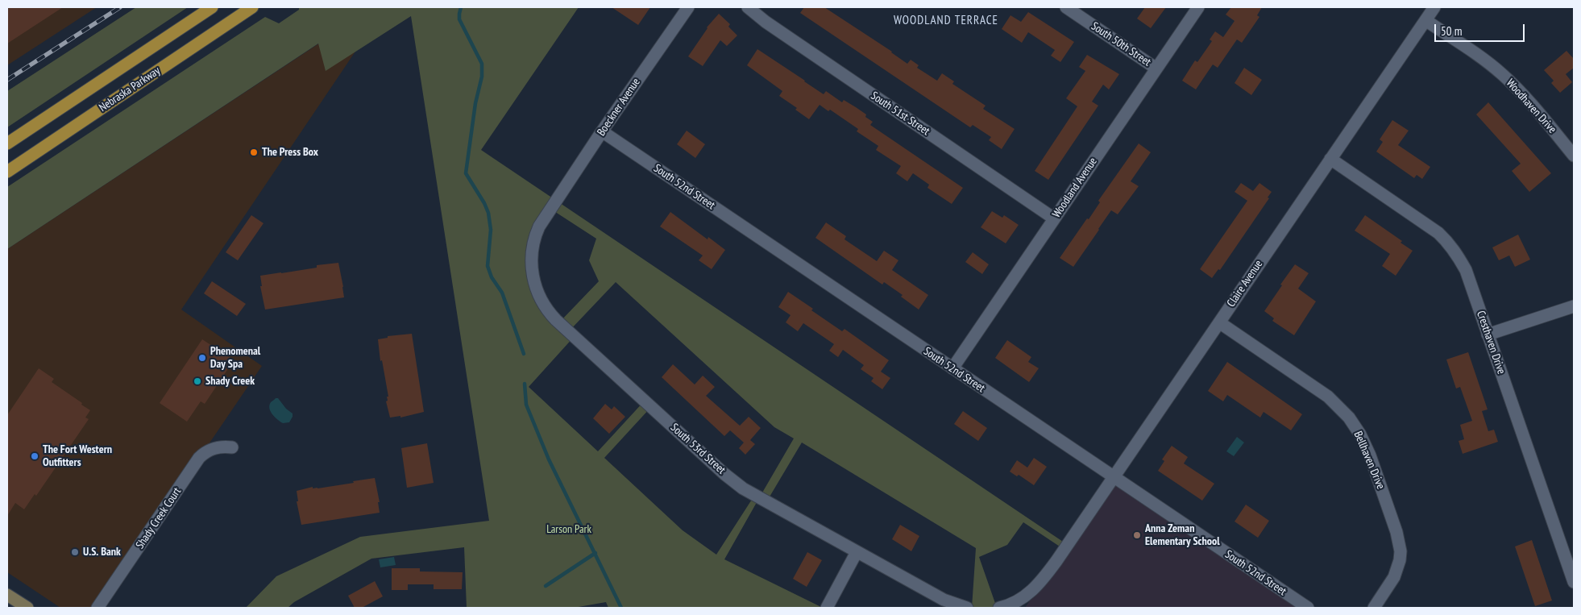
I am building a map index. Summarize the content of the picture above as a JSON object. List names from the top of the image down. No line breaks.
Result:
{"streets":{"main road":["Nebraska Parkway"],"street":["South 50th Street","Woodhaven Drive","Boeckner Avenue","South 51st Street","South 52nd Street","Woodland Avenue","Claire Avenue","Cresthaven Drive","South 53rd Street","Bellhaven Drive","Shady Creek Court"]},"crossings":[["South 50th Street","Woodland Avenue"],["Woodhaven Drive","Claire Avenue"],["Boeckner Avenue","South 52nd Street"],["Boeckner Avenue","South 53rd Street"],["South 51st Street","Woodland Avenue"],["South 52nd Street","Woodland Avenue"],["South 52nd Street","Claire Avenue"],["Claire Avenue","Cresthaven Drive"],["Claire Avenue","Bellhaven Drive"]],"districts":["WOODLAND TERRACE"],"parks":["Larson Park"],"places":["The Press Box","Phenomenal Day Spa","Shady Creek","The Fort Western Outfitters","Anna Zeman Elementary School","U.S. Bank"],"scale_bar":"50 m"}
